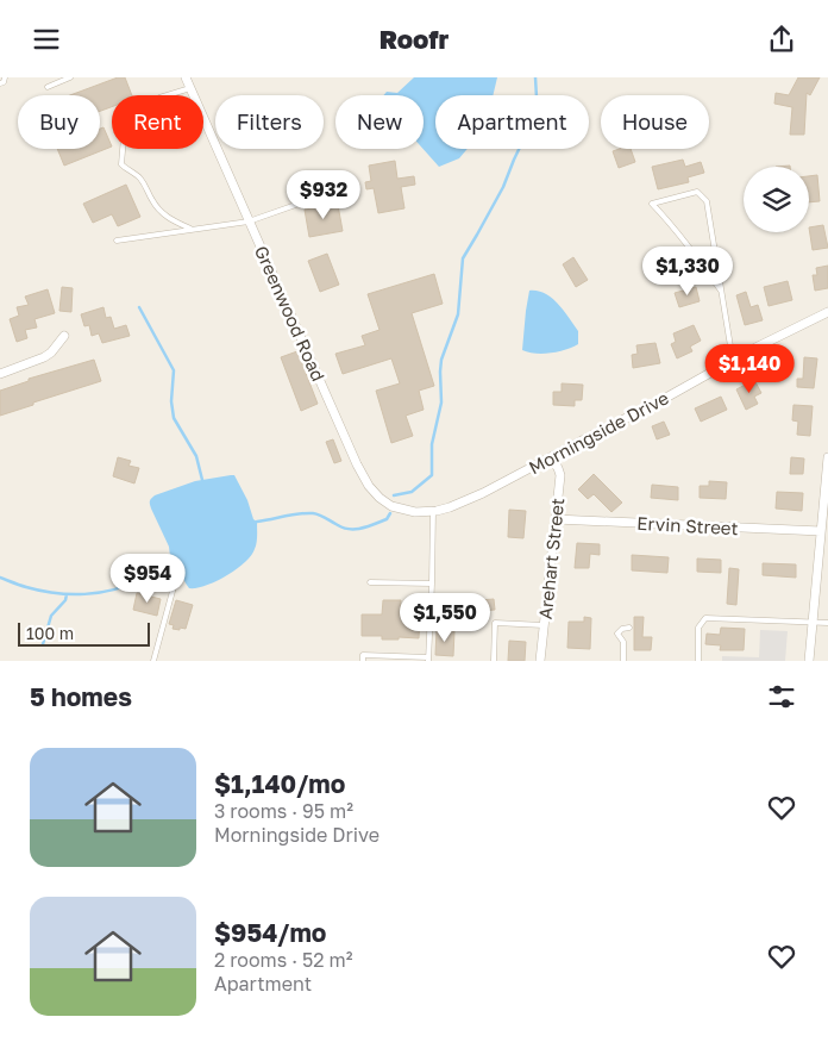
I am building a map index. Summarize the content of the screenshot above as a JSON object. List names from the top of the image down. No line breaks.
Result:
{"streets":{"street":["Greenwood Road","Morningside Drive","Ervin Street","Arehart Street"]},"crossings":[["Greenwood Road","Morningside Drive"],["Morningside Drive","Arehart Street"],["Ervin Street","Arehart Street"]],"scale_bar":"100 m","page":{"header":"Roofr","chip":["Buy","Rent","Filters","New","Apartment","House"],"price":["$932","$1,330","$1,140","$954","$1,550"],"scale":"100 m","heading":"5 homes","list":[{"name":"$1,140/mo","note":"3 rooms · 95 m² · Morningside Drive"},{"name":"$954/mo","note":"2 rooms · 52 m² · Apartment"}]}}
